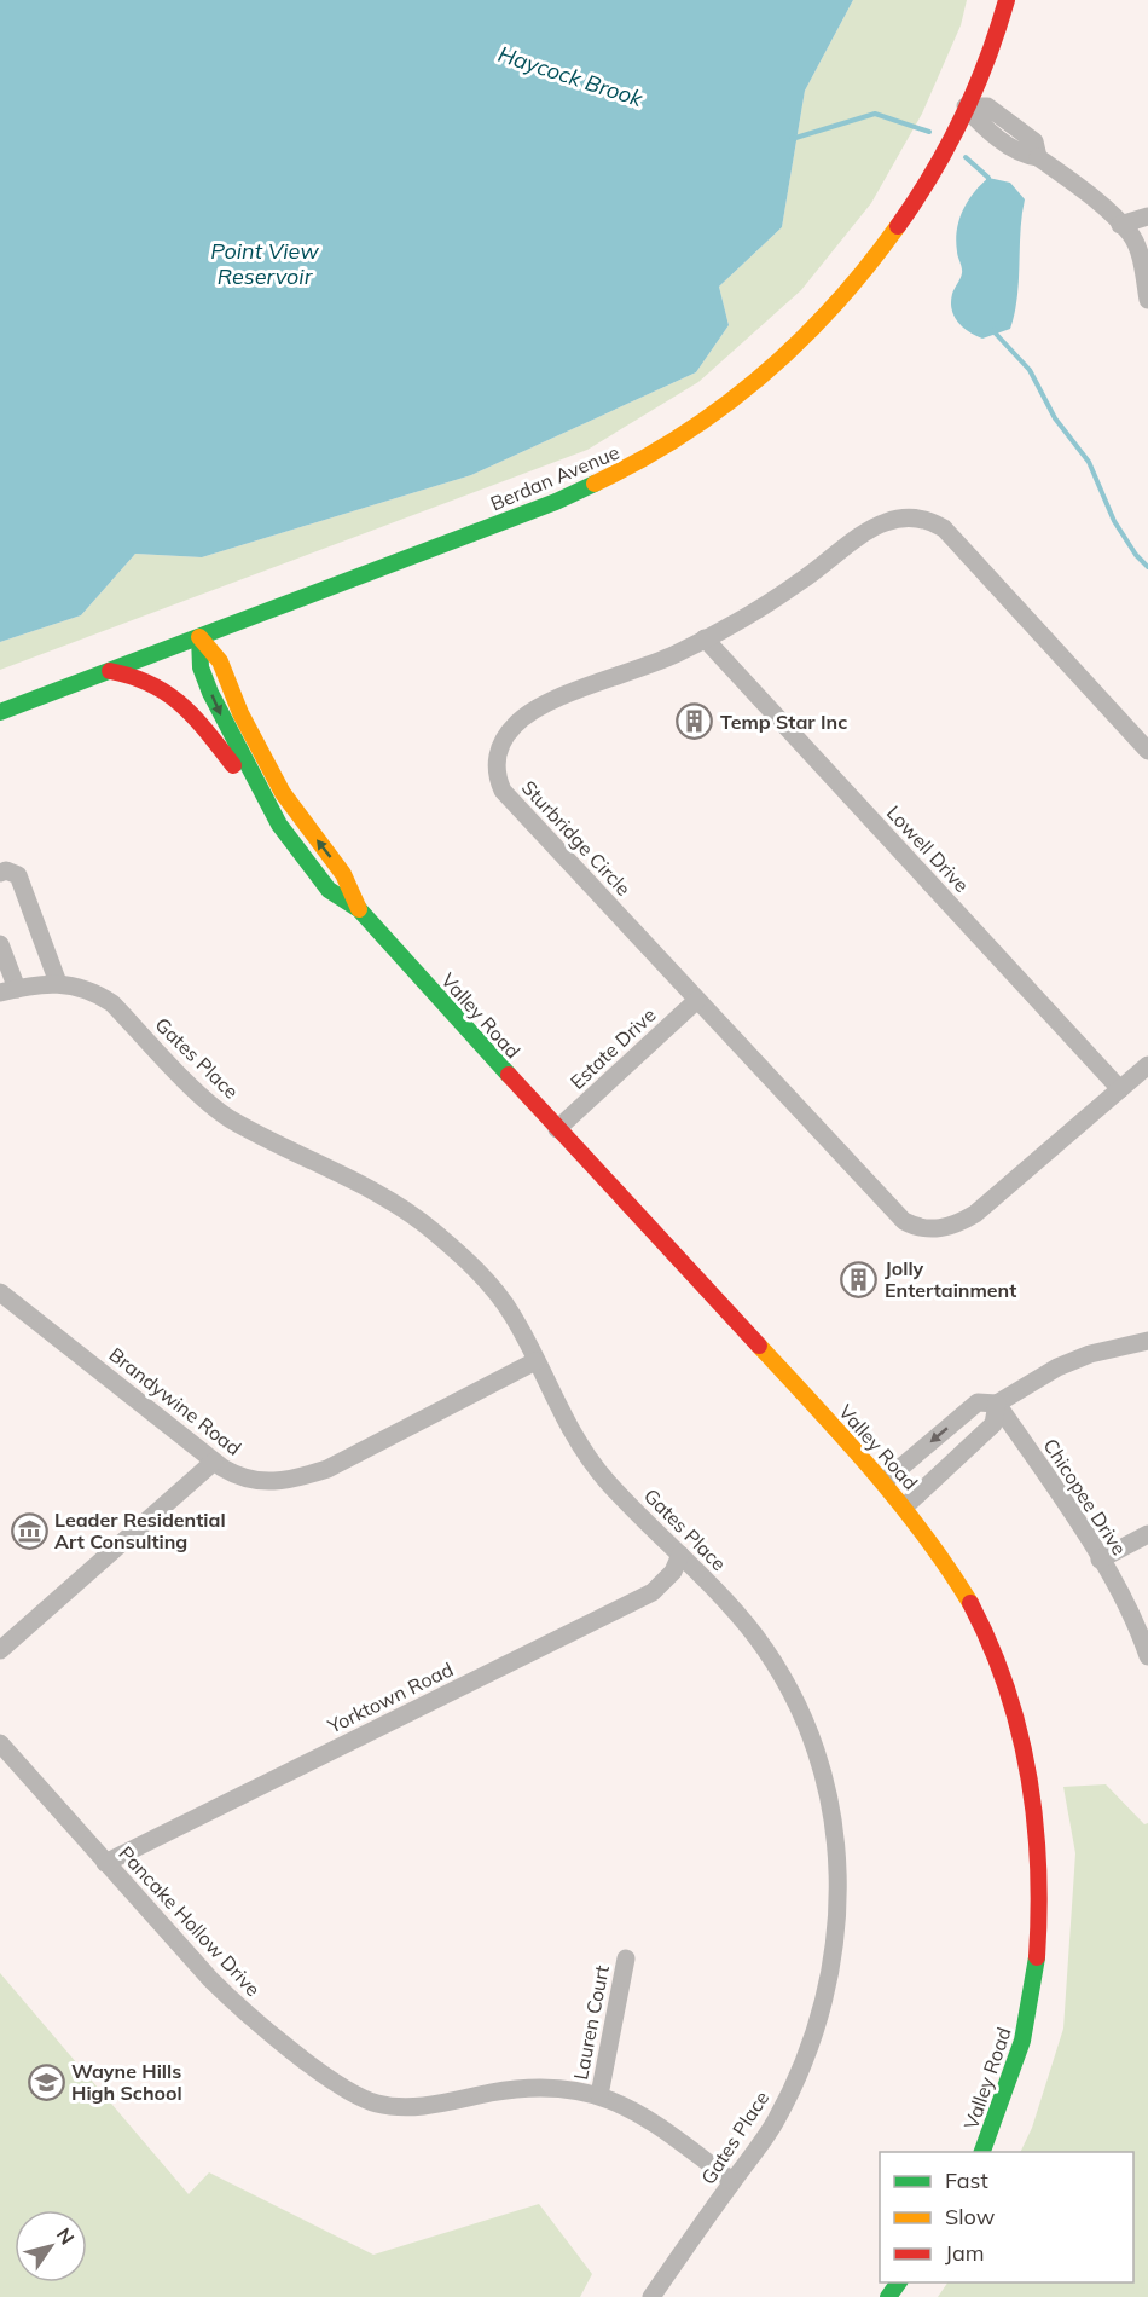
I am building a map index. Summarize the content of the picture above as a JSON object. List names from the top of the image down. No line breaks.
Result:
{"streets":{"main road":["Berdan Avenue","Valley Road"],"street":["Sturbridge Circle","Lowell Drive","Estate Drive","Gates Place","Brandywine Road","Chicopee Drive","Yorktown Road","Pancake Hollow Drive","Lauren Court"]},"crossings":[["Berdan Avenue","Valley Road"],["Sturbridge Circle","Lowell Drive"],["Sturbridge Circle","Estate Drive"],["Valley Road","Estate Drive"],["Gates Place","Brandywine Road"],["Gates Place","Yorktown Road"],["Gates Place","Pancake Hollow Drive"],["Yorktown Road","Pancake Hollow Drive"],["Pancake Hollow Drive","Lauren Court"]],"water":["Haycock Brook","Point View Reservoir"],"places":{"building":["Temp Star Inc","Jolly Entertainment"],"museum":["Leader Residential Art Consulting"],"school or university":["Wayne Hills High School"]},"legend":["Fast","Slow","Jam"],"north":"top right"}
